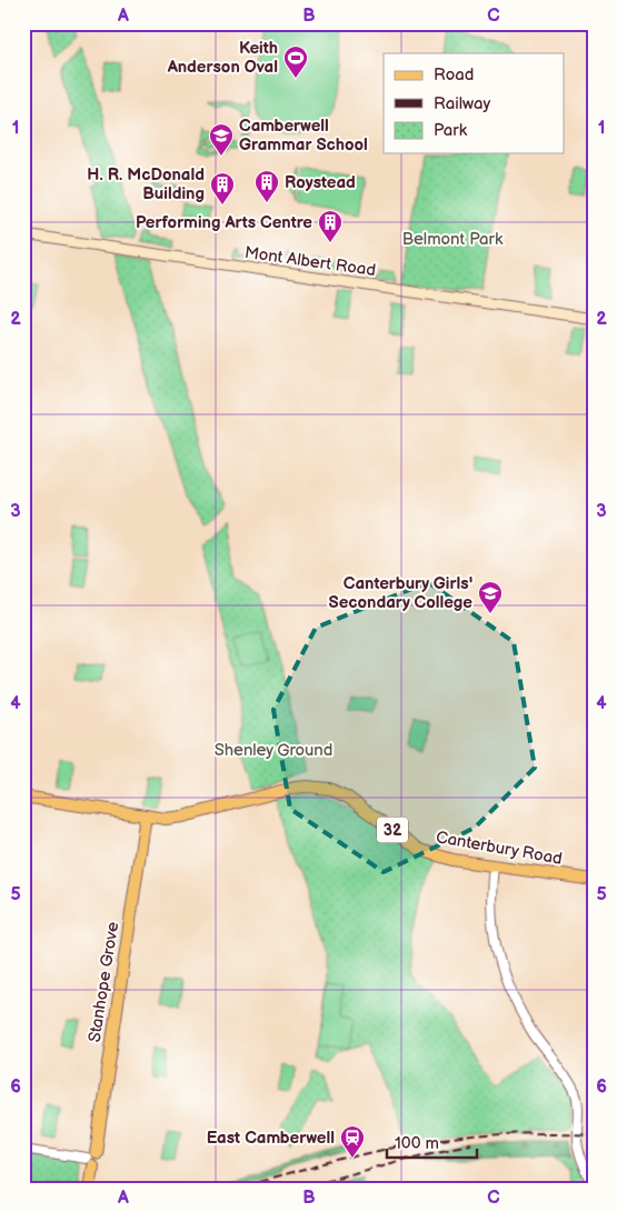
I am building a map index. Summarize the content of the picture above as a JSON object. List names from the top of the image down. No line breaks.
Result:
{"streets":{"main road":["Mont Albert Road","32","Canterbury Road","Stanhope Grove"]},"crossings":[["Canterbury Road","Stanhope Grove"]],"parks":["Belmont Park","Shenley Ground"],"places":{"sports":["Keith Anderson Oval"],"school or university":["Camberwell Grammar School","Canterbury Girls' Secondary College"],"building":["Roystead","H. R. McDonald Building","Performing Arts Centre"],"station":["East Camberwell"]},"legend":["Road","Railway","Park"],"scale_bar":"100 m","grid":{"columns":["A","B","C"],"rows":["1","2","3","4","5","6"]}}
